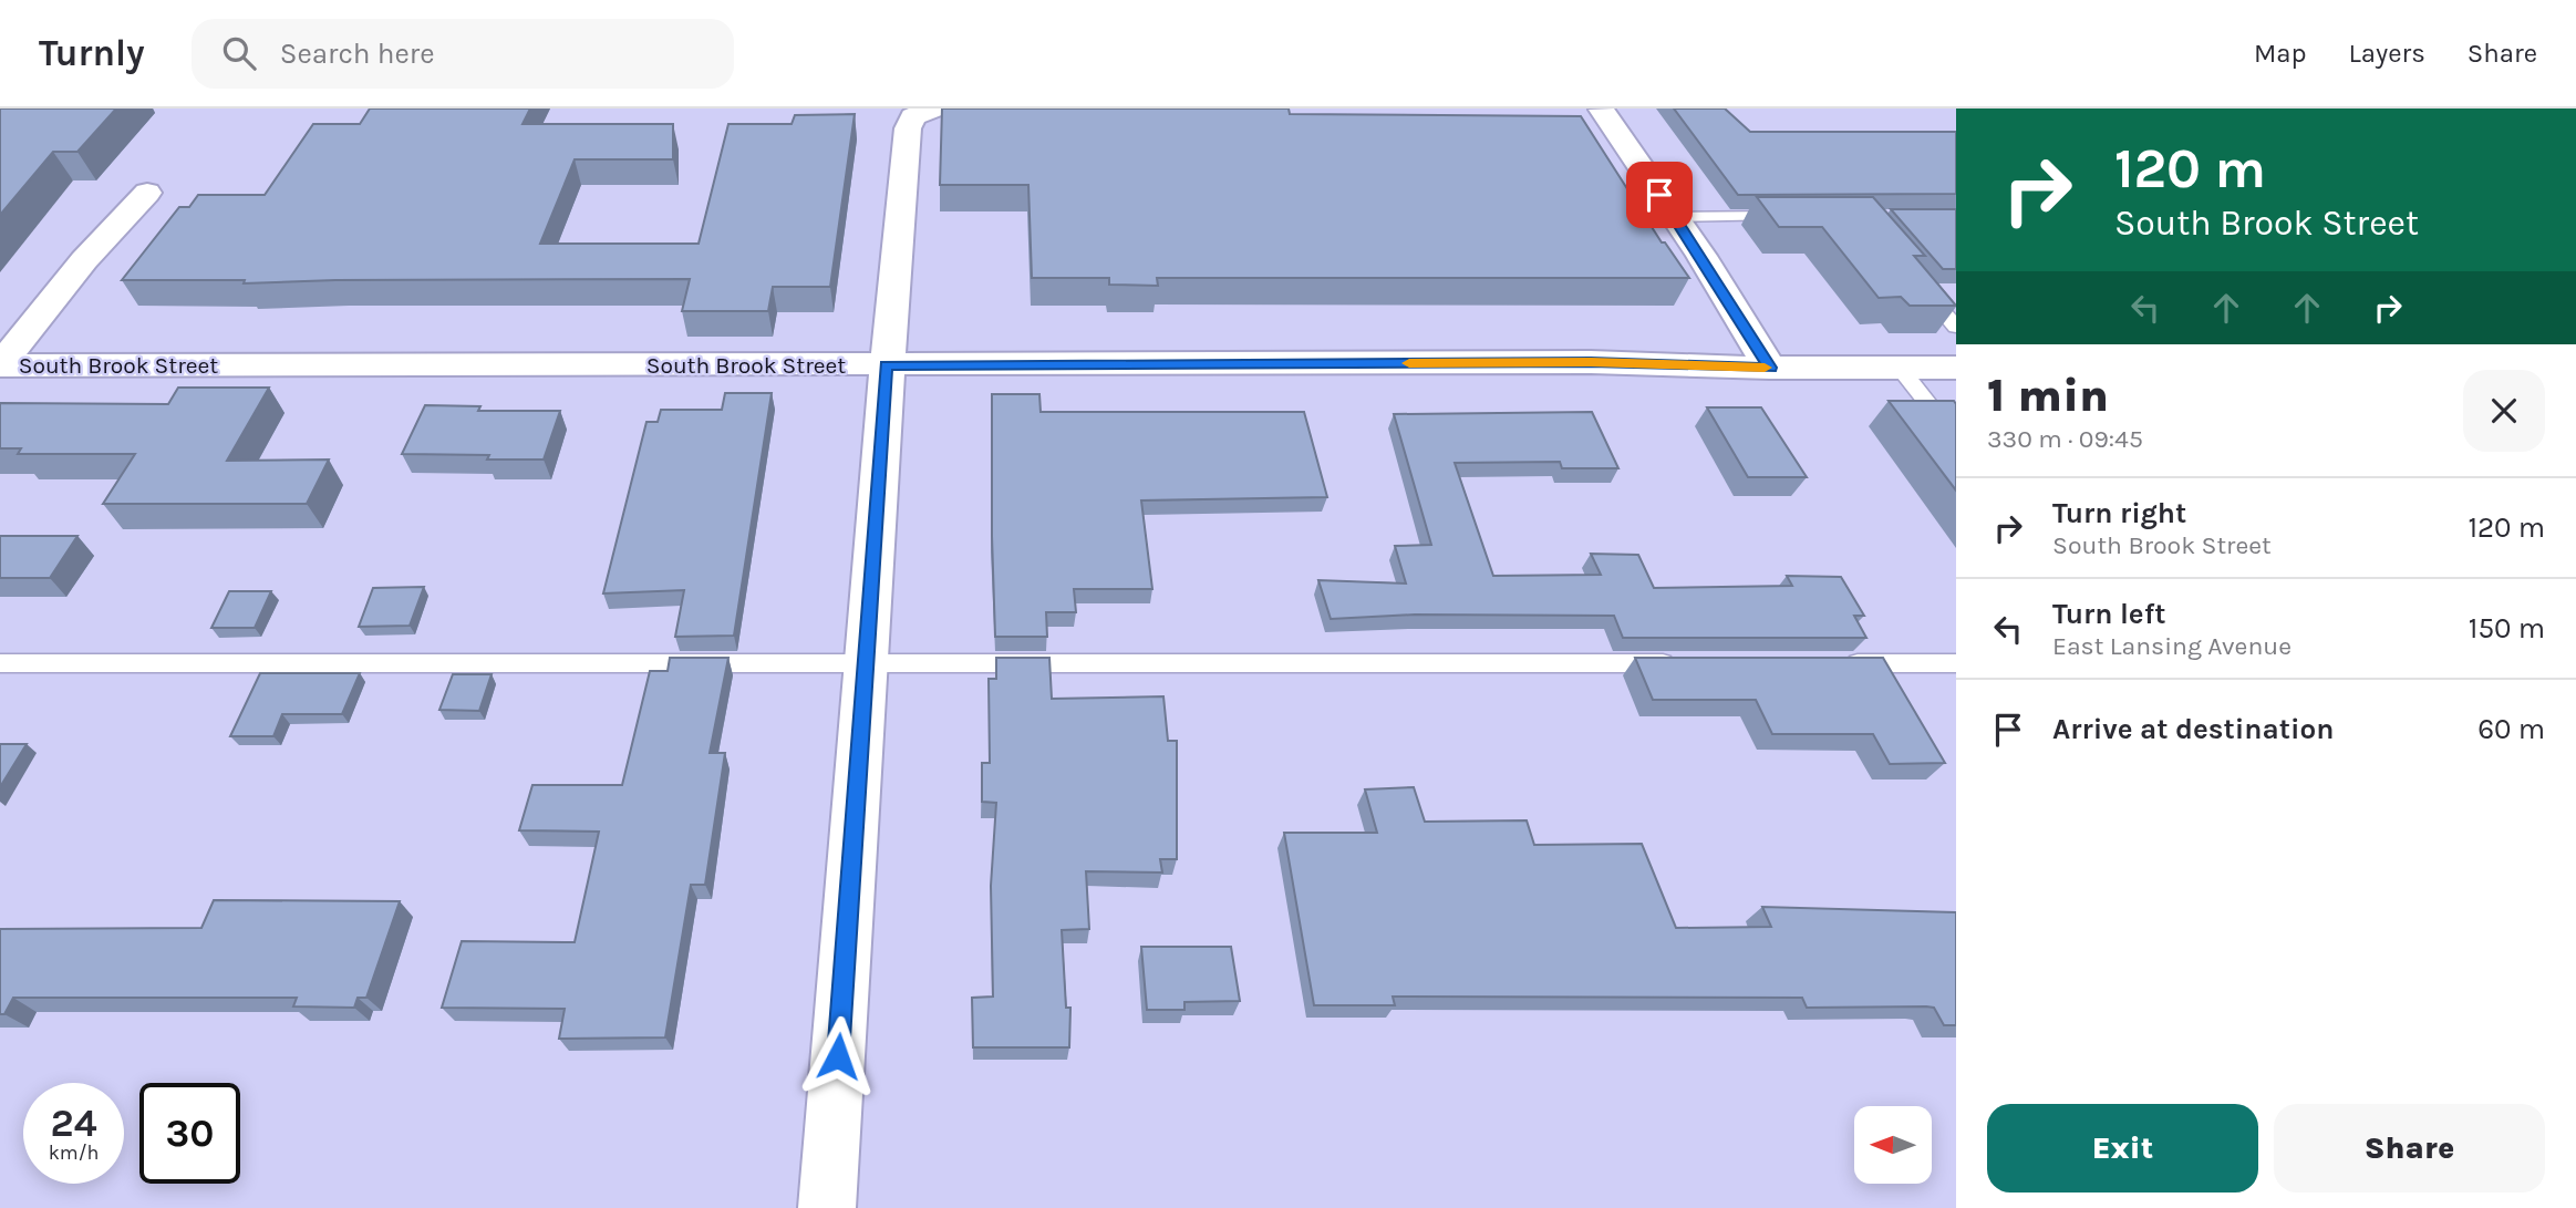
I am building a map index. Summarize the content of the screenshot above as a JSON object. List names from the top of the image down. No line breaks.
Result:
{"streets":{"street":["South Brook Street"]},"north":"left","page":{"header":"Turnly","search":"Search here","nav":["Map","Layers","Share"],"turn":["120 m","South Brook Street"],"heading":["1 min","330 m · 09:45"],"list":[{"name":"Turn right","note":"South Brook Street","value":"120 m"},{"name":"Turn left","note":"East Lansing Avenue","value":"150 m"},{"name":"Arrive at destination","value":"60 m"}],"speed":"24 km/h","limit":"30","buttons":["Exit","Share"]}}
